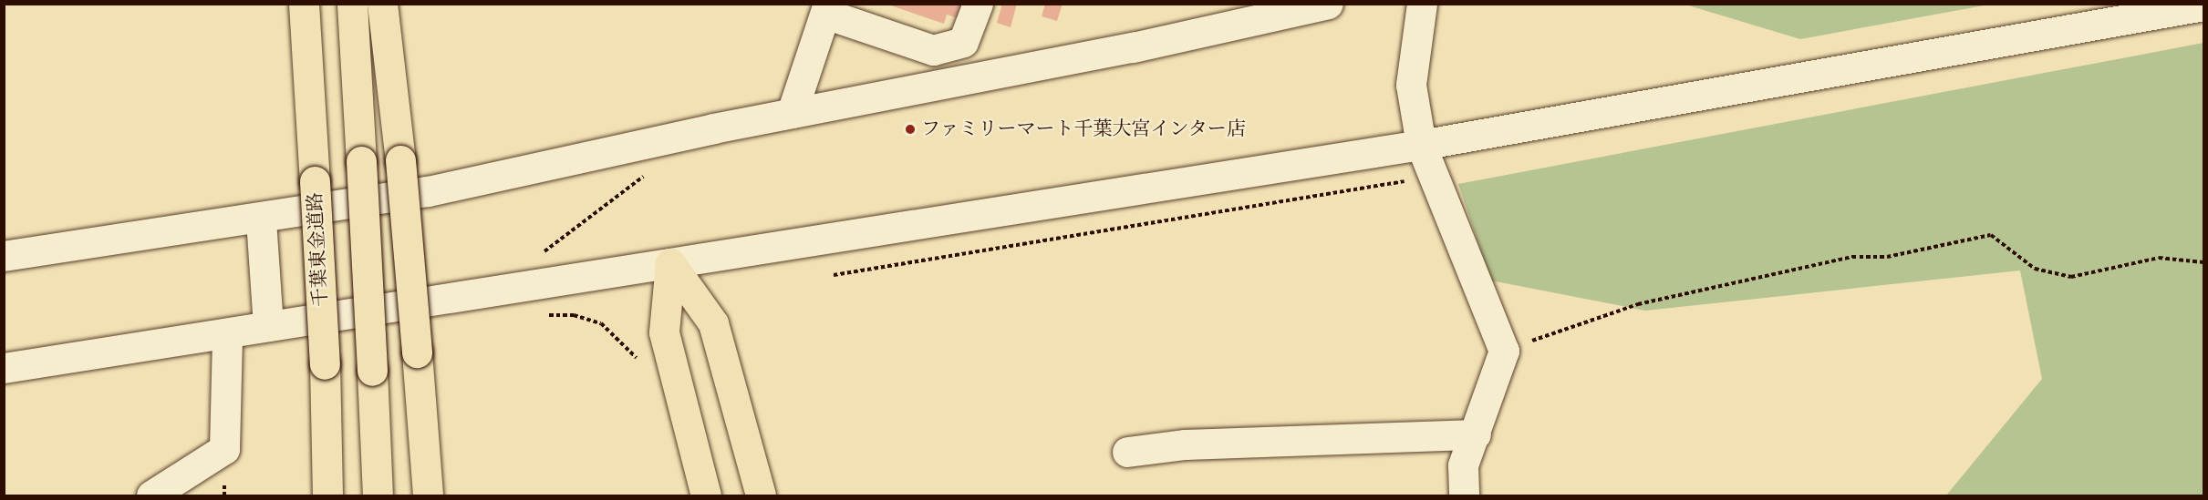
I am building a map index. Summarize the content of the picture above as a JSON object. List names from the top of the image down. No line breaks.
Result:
{"streets":{"highway":["千葉東金道路"]},"places":["ファミリーマート千葉大宮インター店"]}
